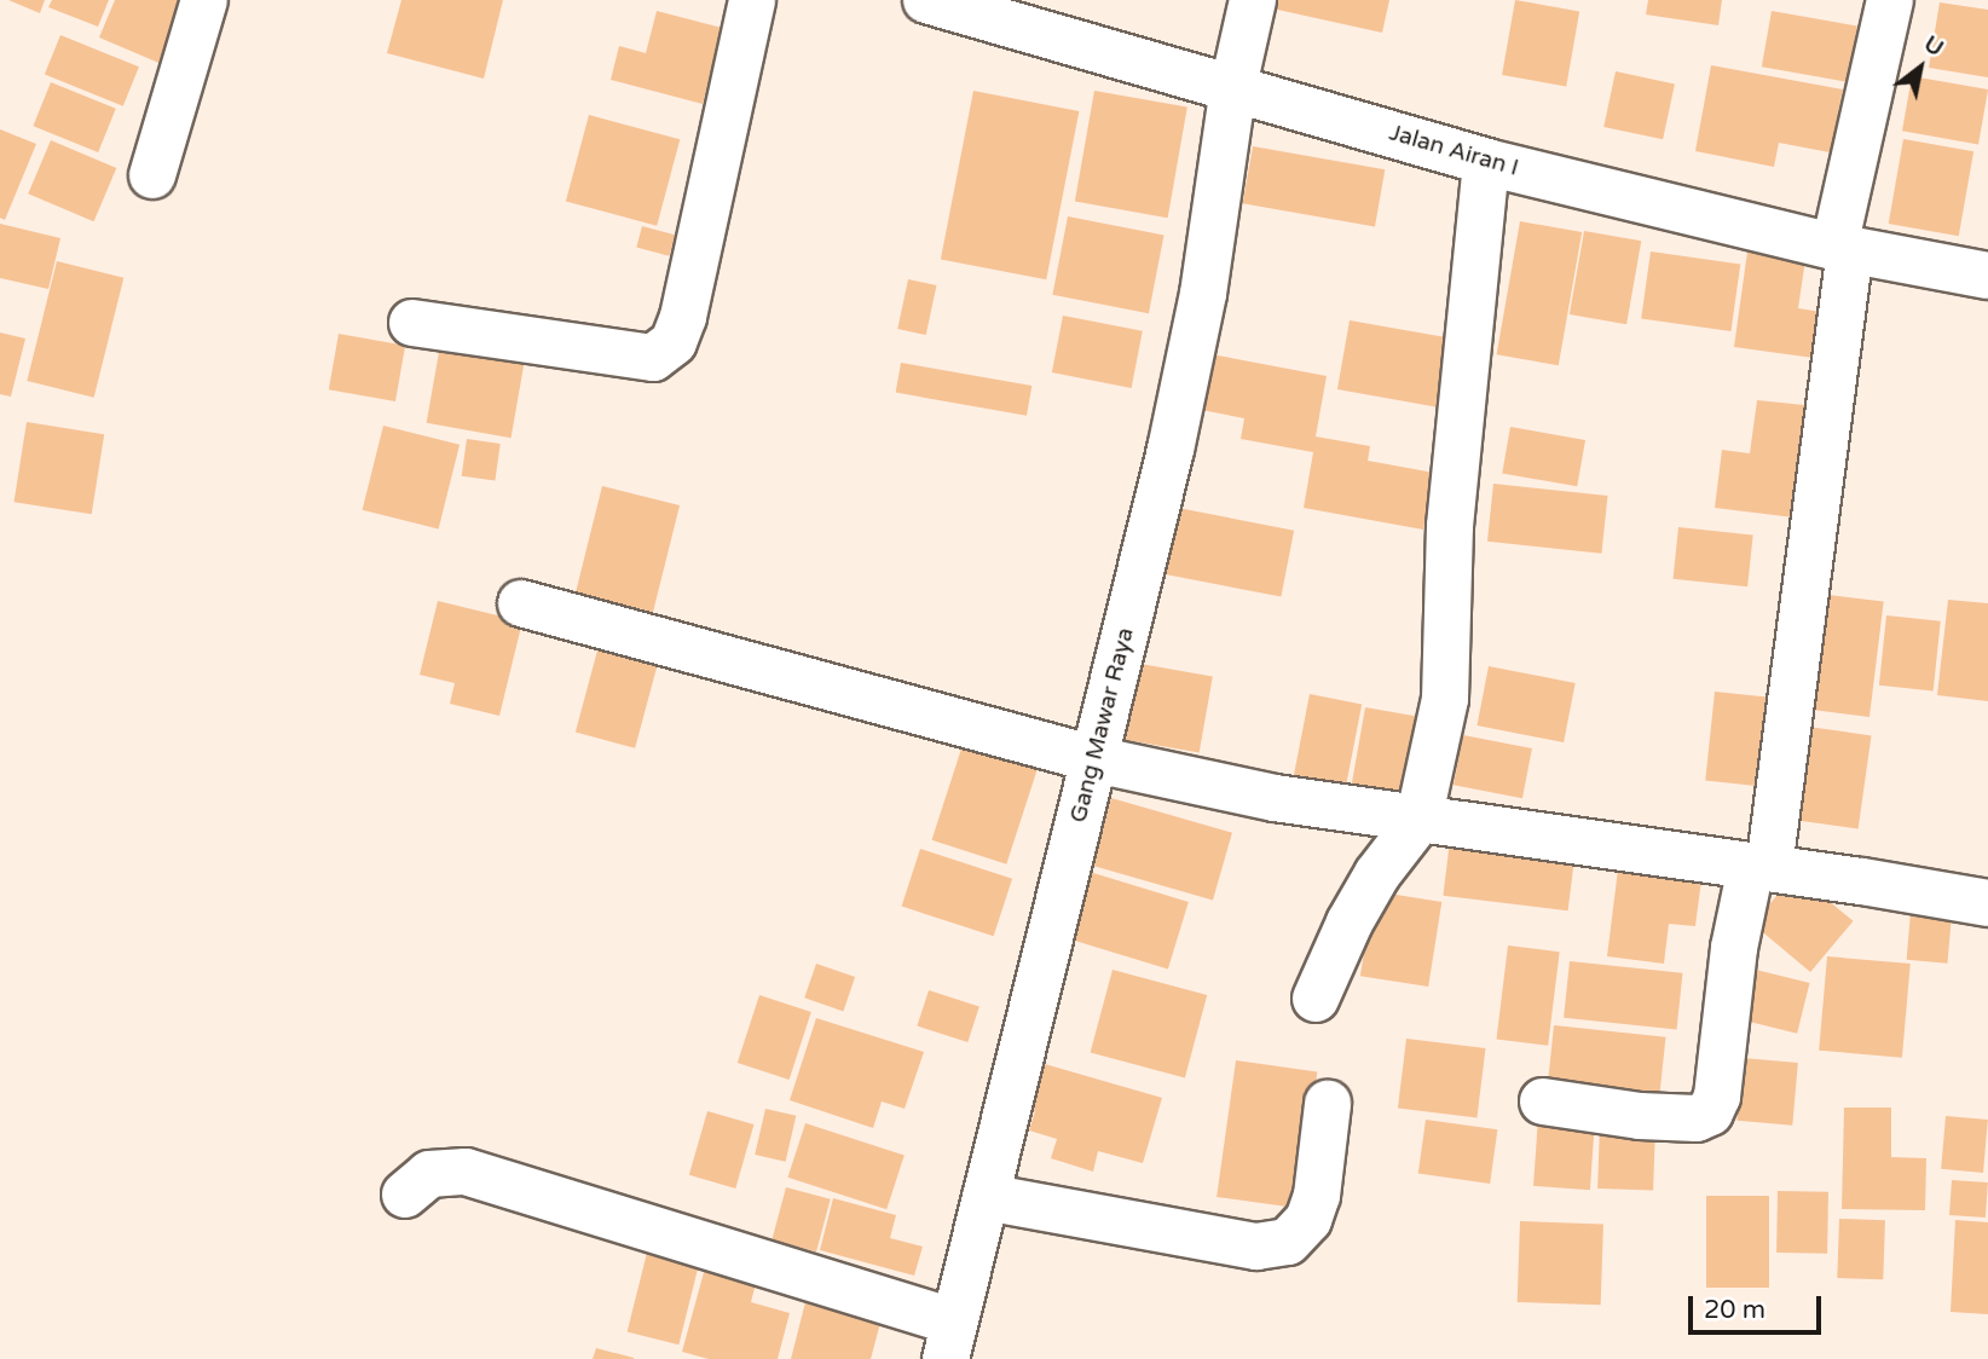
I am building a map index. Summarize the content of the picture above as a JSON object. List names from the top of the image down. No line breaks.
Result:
{"streets":{"street":["Jalan Airan I","Gang Mawar Raya"]},"crossings":[["Jalan Airan I","Gang Mawar Raya"]],"scale_bar":"20 m","north":"top right"}
